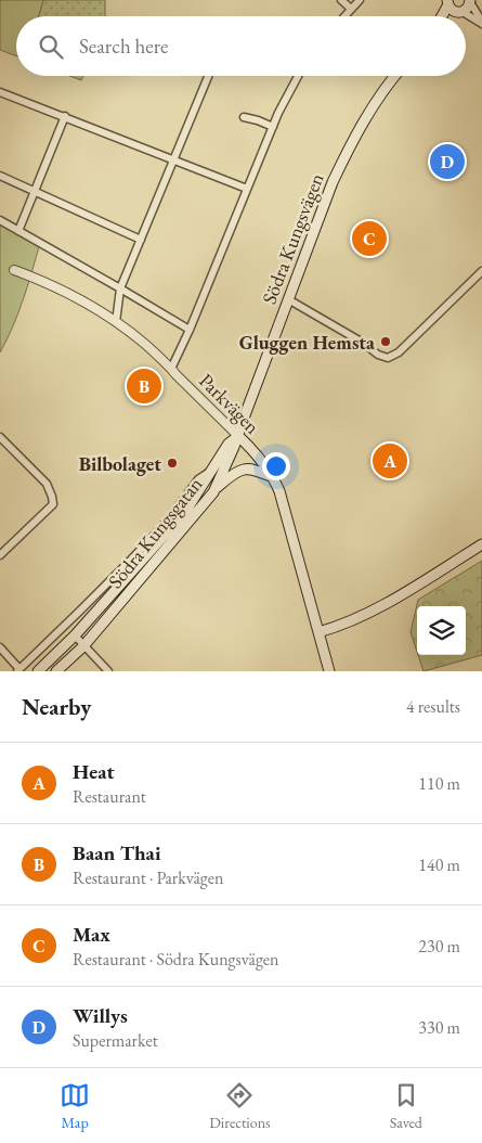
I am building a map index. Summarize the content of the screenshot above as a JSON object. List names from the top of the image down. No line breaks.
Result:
{"streets":{"main road":["Södra Kungsvägen","Parkvägen","Södra Kungsgatan"]},"crossings":[["Södra Kungsvägen","Parkvägen"],["Södra Kungsvägen","Södra Kungsgatan"],["Parkvägen","Södra Kungsgatan"]],"places":["Gluggen Hemsta","Bilbolaget"],"page":{"search":"Search here","pins":["D","C","B","A"],"heading":["Nearby","4 results"],"list":[{"mark":"A","name":"Heat","note":"Restaurant","value":"110 m"},{"mark":"B","name":"Baan Thai","note":"Restaurant · Parkvägen","value":"140 m"},{"mark":"C","name":"Max","note":"Restaurant · Södra Kungsvägen","value":"230 m"},{"mark":"D","name":"Willys","note":"Supermarket","value":"330 m"}],"nav":["Map","Directions","Saved"]}}
